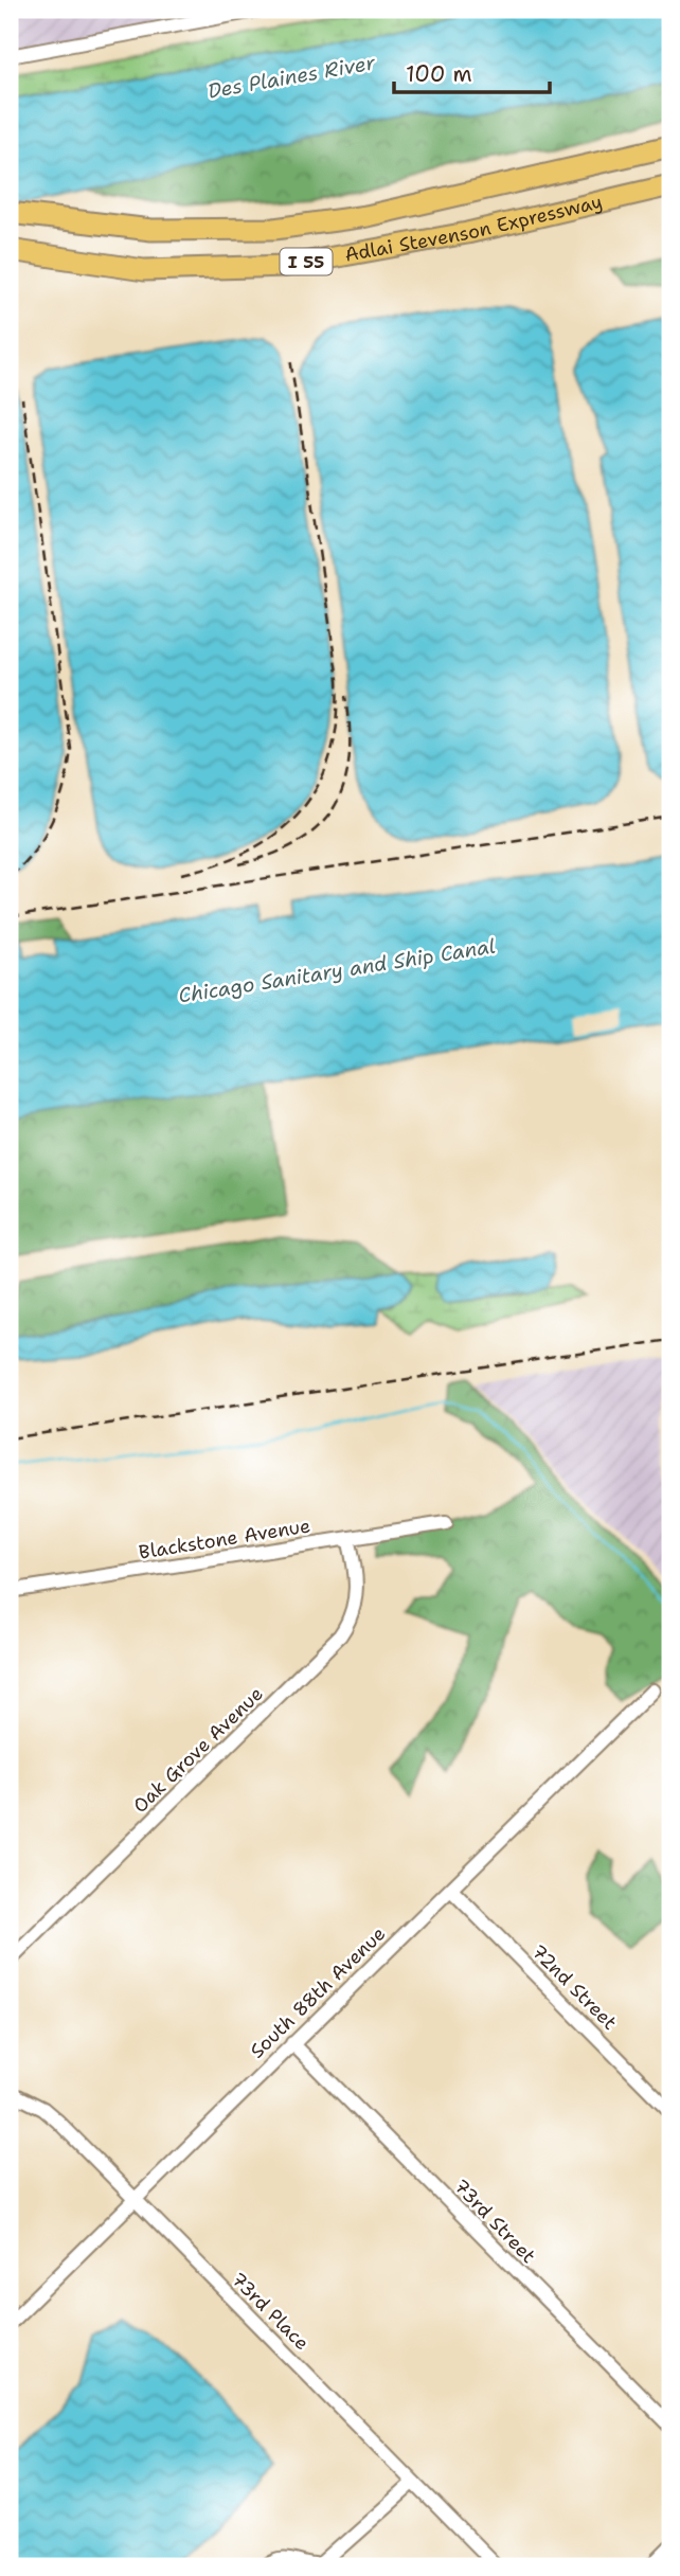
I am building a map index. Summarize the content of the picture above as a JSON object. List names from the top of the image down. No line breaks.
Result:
{"streets":{"highway":["Adlai Stevenson Expressway","I 55"],"street":["Blackstone Avenue","Oak Grove Avenue","72nd Street","South 88th Avenue","73rd Street","73rd Place"]},"crossings":[["Blackstone Avenue","Oak Grove Avenue"],["72nd Street","South 88th Avenue"],["South 88th Avenue","73rd Street"],["South 88th Avenue","73rd Place"]],"water":["Des Plaines River","Chicago Sanitary and Ship Canal"],"scale_bar":"100 m"}
